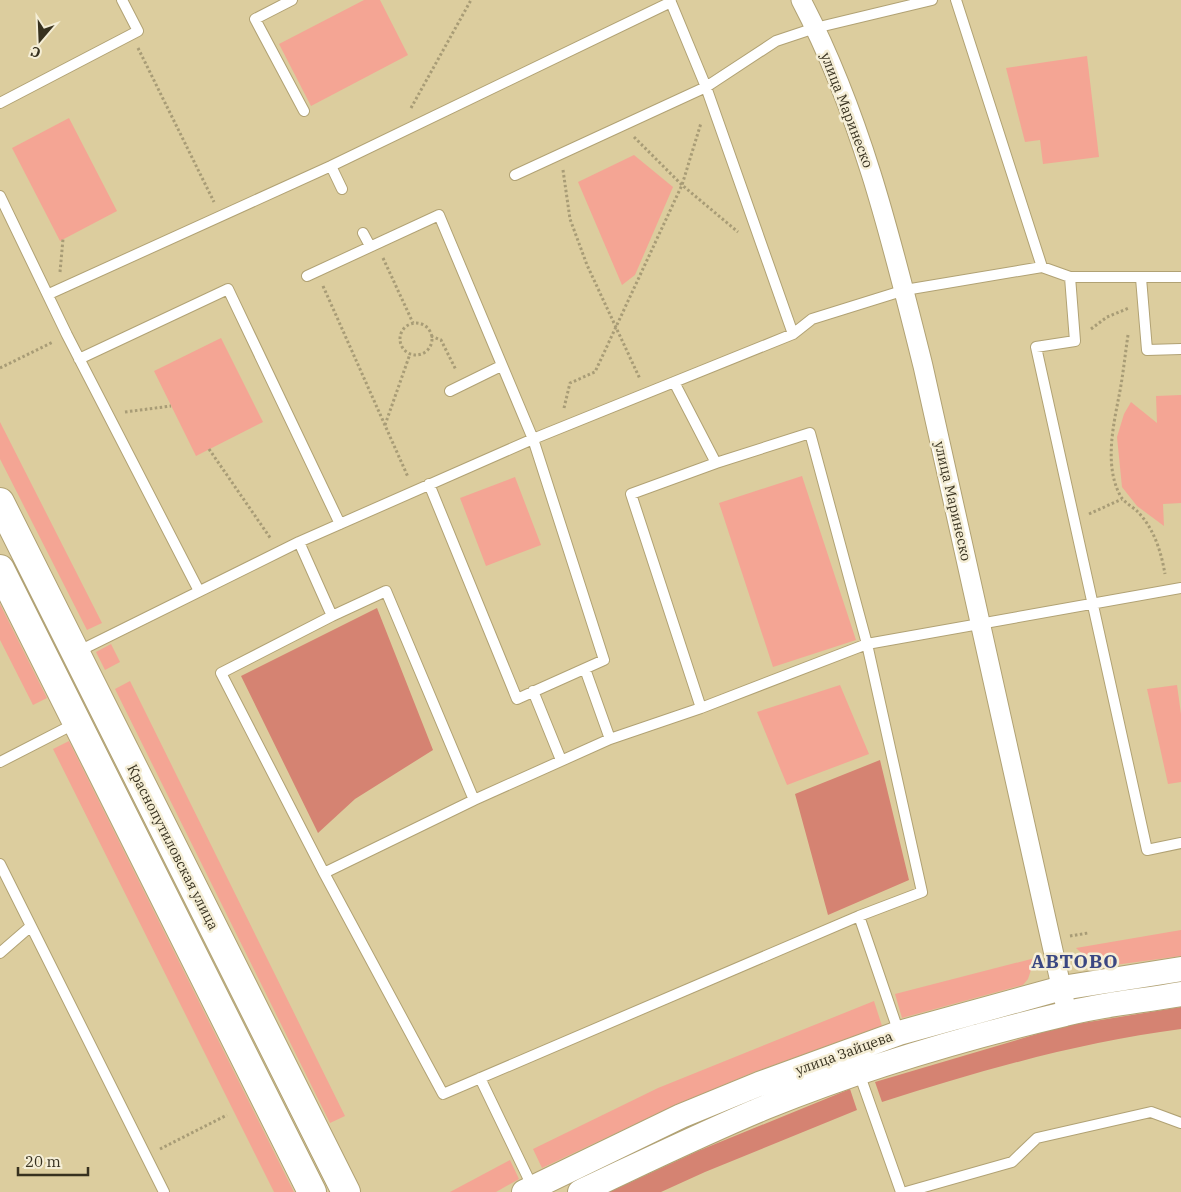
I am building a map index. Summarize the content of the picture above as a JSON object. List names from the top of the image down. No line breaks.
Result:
{"streets":{"main road":["Краснопутиловская улица"],"street":["улица Маринеско","улица Зайцева"]},"crossings":[["улица Маринеско","улица Зайцева"]],"districts":["АВТОВО"],"scale_bar":"20 m","north":"bottom"}
